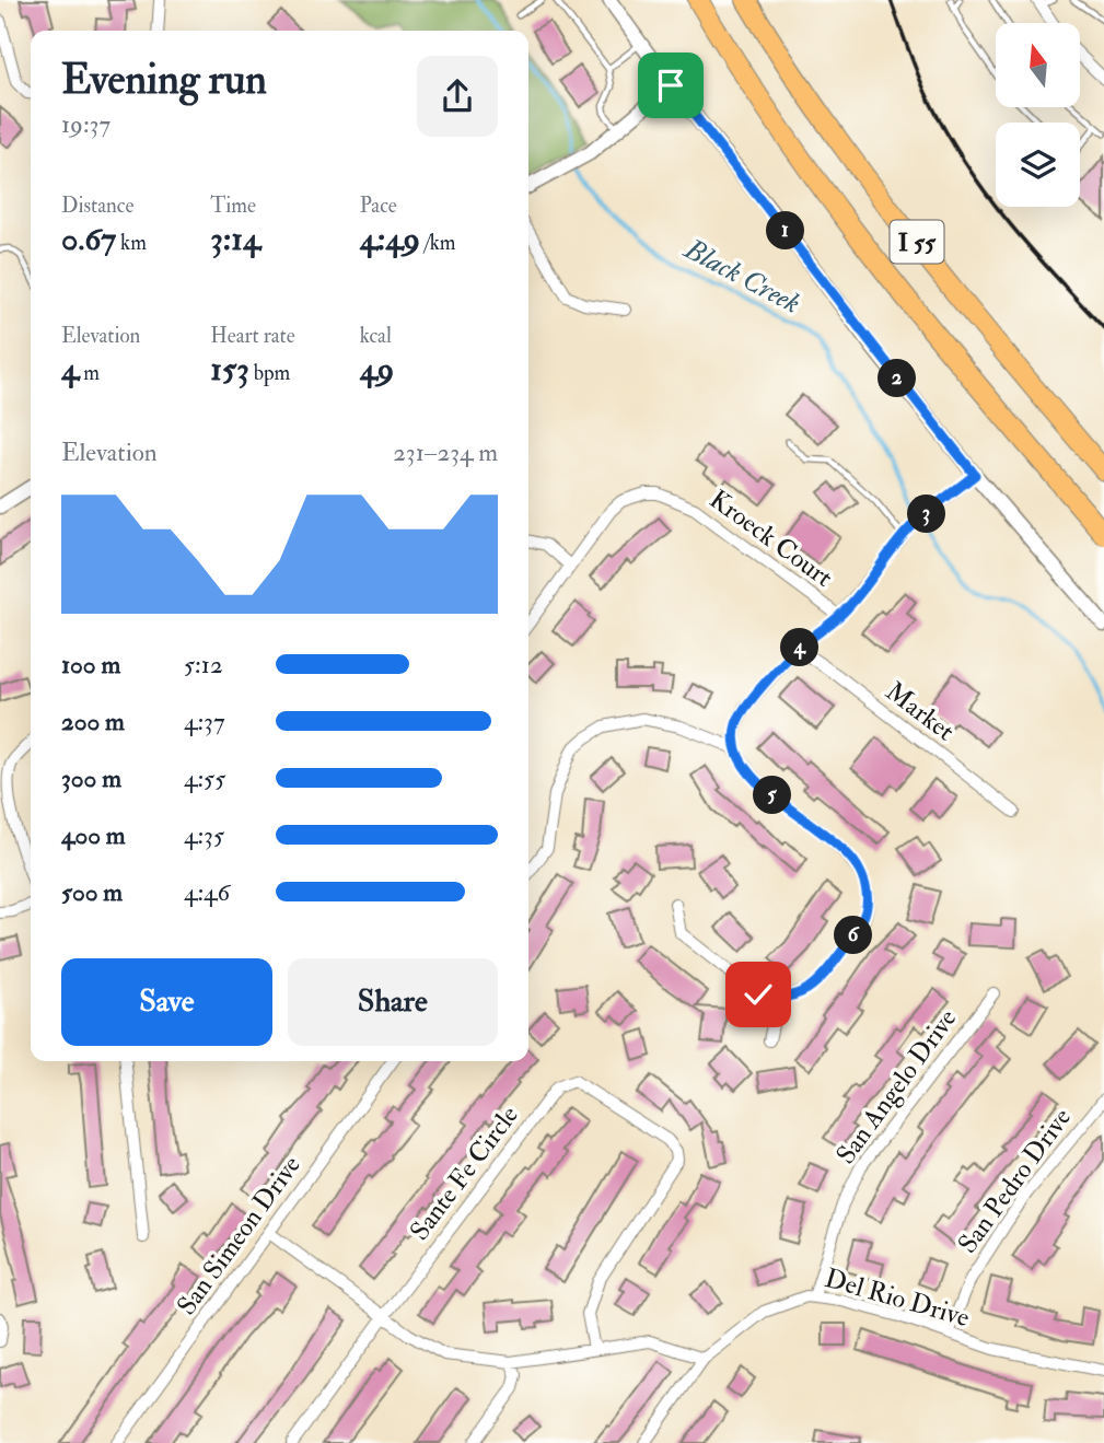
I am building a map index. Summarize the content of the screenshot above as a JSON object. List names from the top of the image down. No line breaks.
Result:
{"streets":{"highway":["I 55"],"street":["Kroeck Court","Market","San Angelo Drive","Sante Fe Circle","San Pedro Drive","San Simeon Drive","Del Rio Drive"]},"crossings":[["San Angelo Drive","Del Rio Drive"],["San Pedro Drive","Del Rio Drive"]],"water":["Black Creek"],"north":"top","page":{"heading":["Evening run","19:37"],"stats":[["Distance","0.67 km"],["Time","3:14"],["Pace","4:49 /km"],["Elevation","4 m"],["Heart rate","153 bpm"],["kcal","49"]],"pins":["1","2","3","4","5","6"],"chart":["Elevation","231–234 m"],"list":[{"name":"100 m","note":"5:12"},{"name":"200 m","note":"4:37"},{"name":"300 m","note":"4:55"},{"name":"400 m","note":"4:35"},{"name":"500 m","note":"4:46"}],"buttons":["Save","Share"]}}
